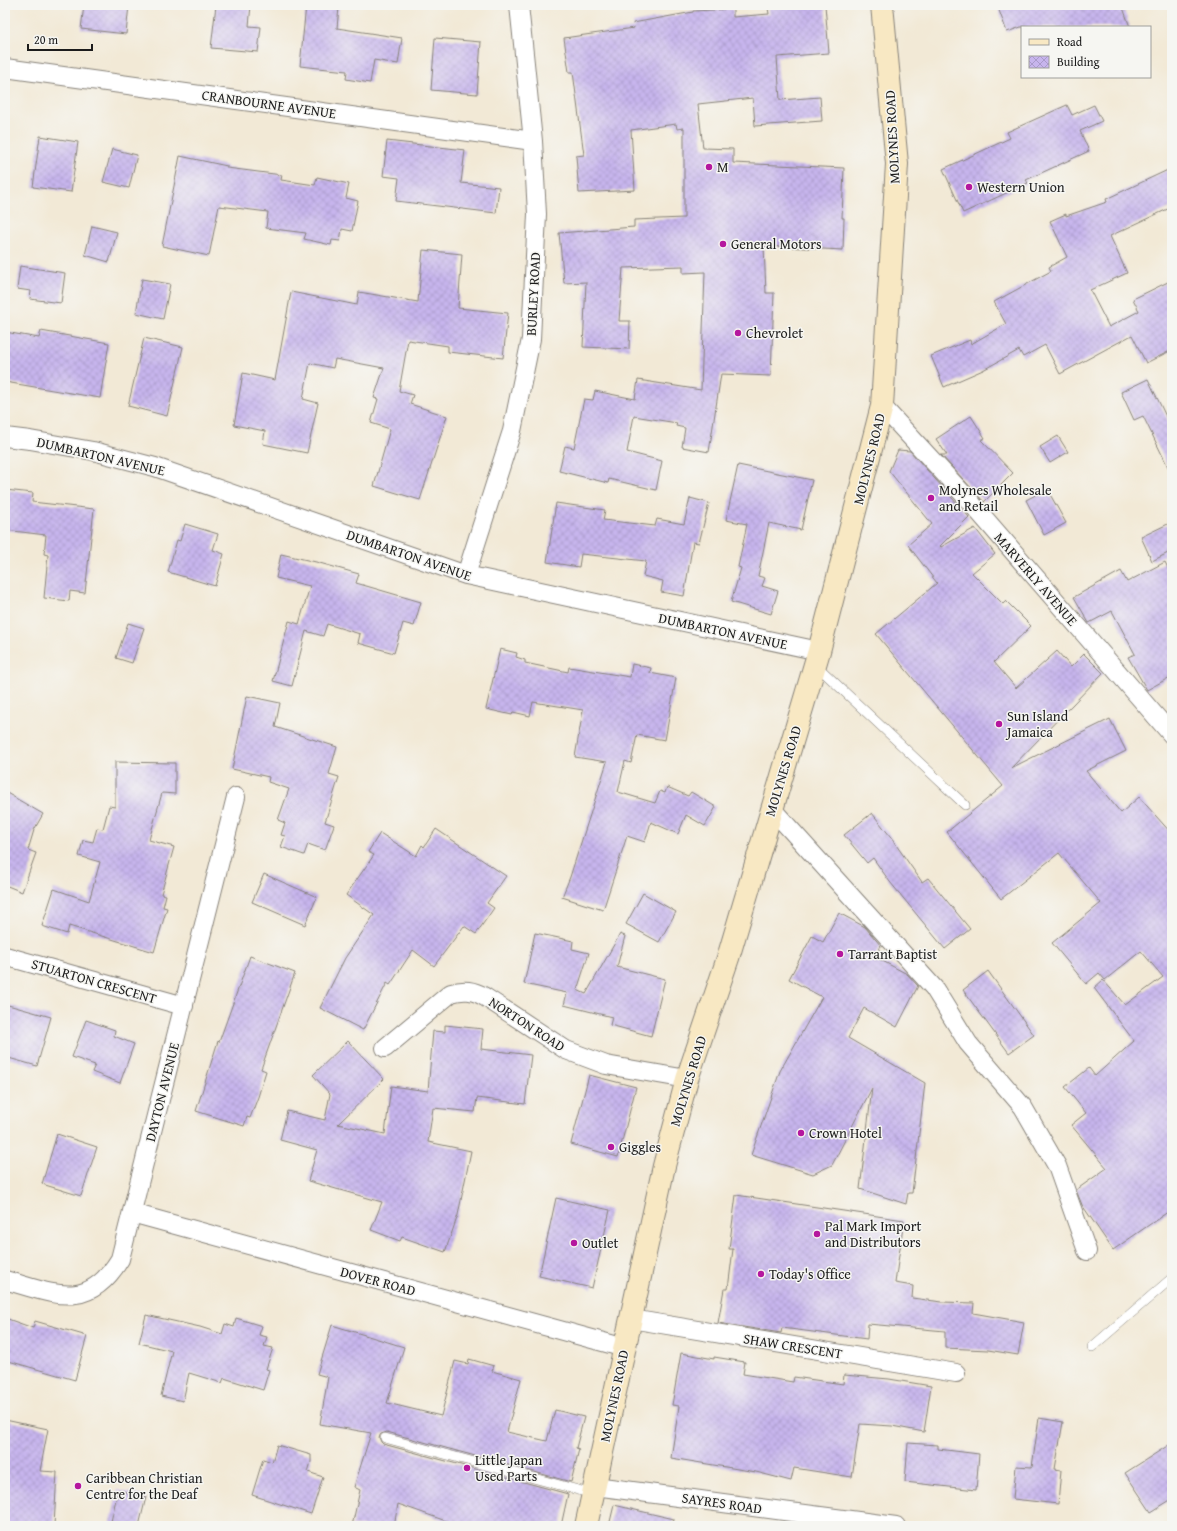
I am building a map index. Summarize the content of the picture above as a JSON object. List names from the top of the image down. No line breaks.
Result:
{"streets":{"main road":["MOLYNES ROAD"],"street":["CRANBOURNE AVENUE","BURLEY ROAD","DUMBARTON AVENUE","MARVERLY AVENUE","STUARTON CRESCENT","NORTON ROAD","DAYTON AVENUE","DOVER ROAD","SHAW CRESCENT","SAYRES ROAD"]},"crossings":[["CRANBOURNE AVENUE","BURLEY ROAD"],["MOLYNES ROAD","DUMBARTON AVENUE"],["MOLYNES ROAD","MARVERLY AVENUE"],["MOLYNES ROAD","NORTON ROAD"],["MOLYNES ROAD","DOVER ROAD"],["MOLYNES ROAD","SHAW CRESCENT"],["MOLYNES ROAD","SAYRES ROAD"],["BURLEY ROAD","DUMBARTON AVENUE"],["STUARTON CRESCENT","DAYTON AVENUE"],["DAYTON AVENUE","DOVER ROAD"]],"places":["M","Western Union","General Motors","Chevrolet","Molynes Wholesale and Retail","Sun Island Jamaica","Tarrant Baptist","Crown Hotel","Giggles","Pal Mark Import and Distributors","Outlet","Today's Office","Little Japan Used Parts","Caribbean Christian Centre for the Deaf"],"legend":["Road","Building"],"scale_bar":"20 m"}
